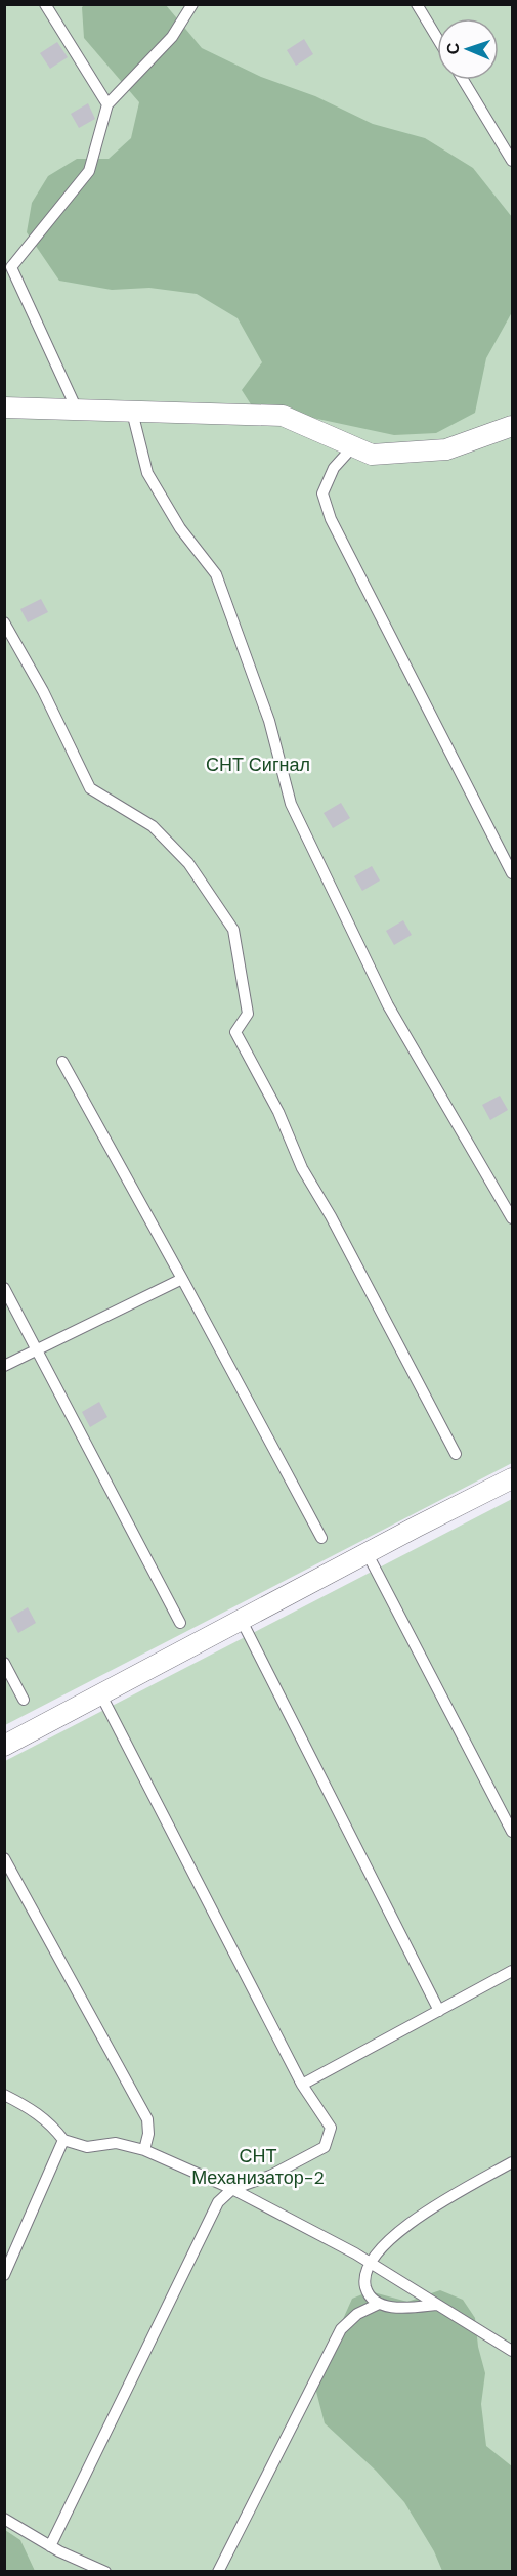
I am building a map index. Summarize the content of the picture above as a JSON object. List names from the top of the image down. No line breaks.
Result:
{"parks":["СНТ Сигнал","СНТ Механизатор-2"],"north":"left"}
